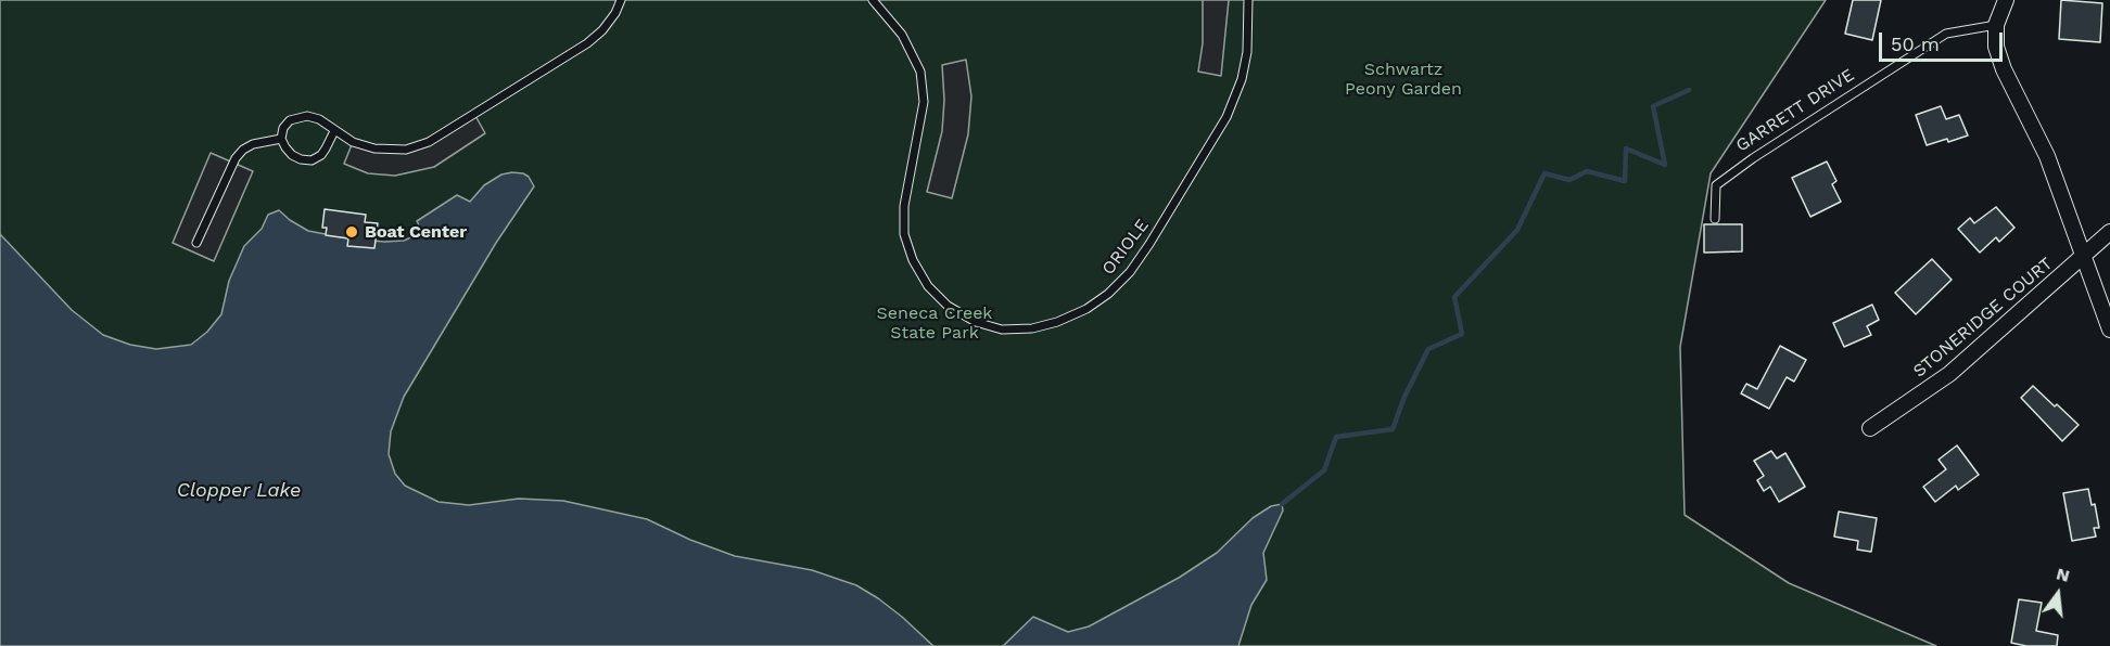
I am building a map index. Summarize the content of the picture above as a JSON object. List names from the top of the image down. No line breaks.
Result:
{"streets":{"street":["STONERIDGE COURT"],"lane":["GARRETT DRIVE","ORIOLE"]},"water":["Clopper Lake"],"parks":["Schwartz Peony Garden","Seneca Creek State Park"],"places":["Boat Center"],"scale_bar":"50 m","north":"top"}
